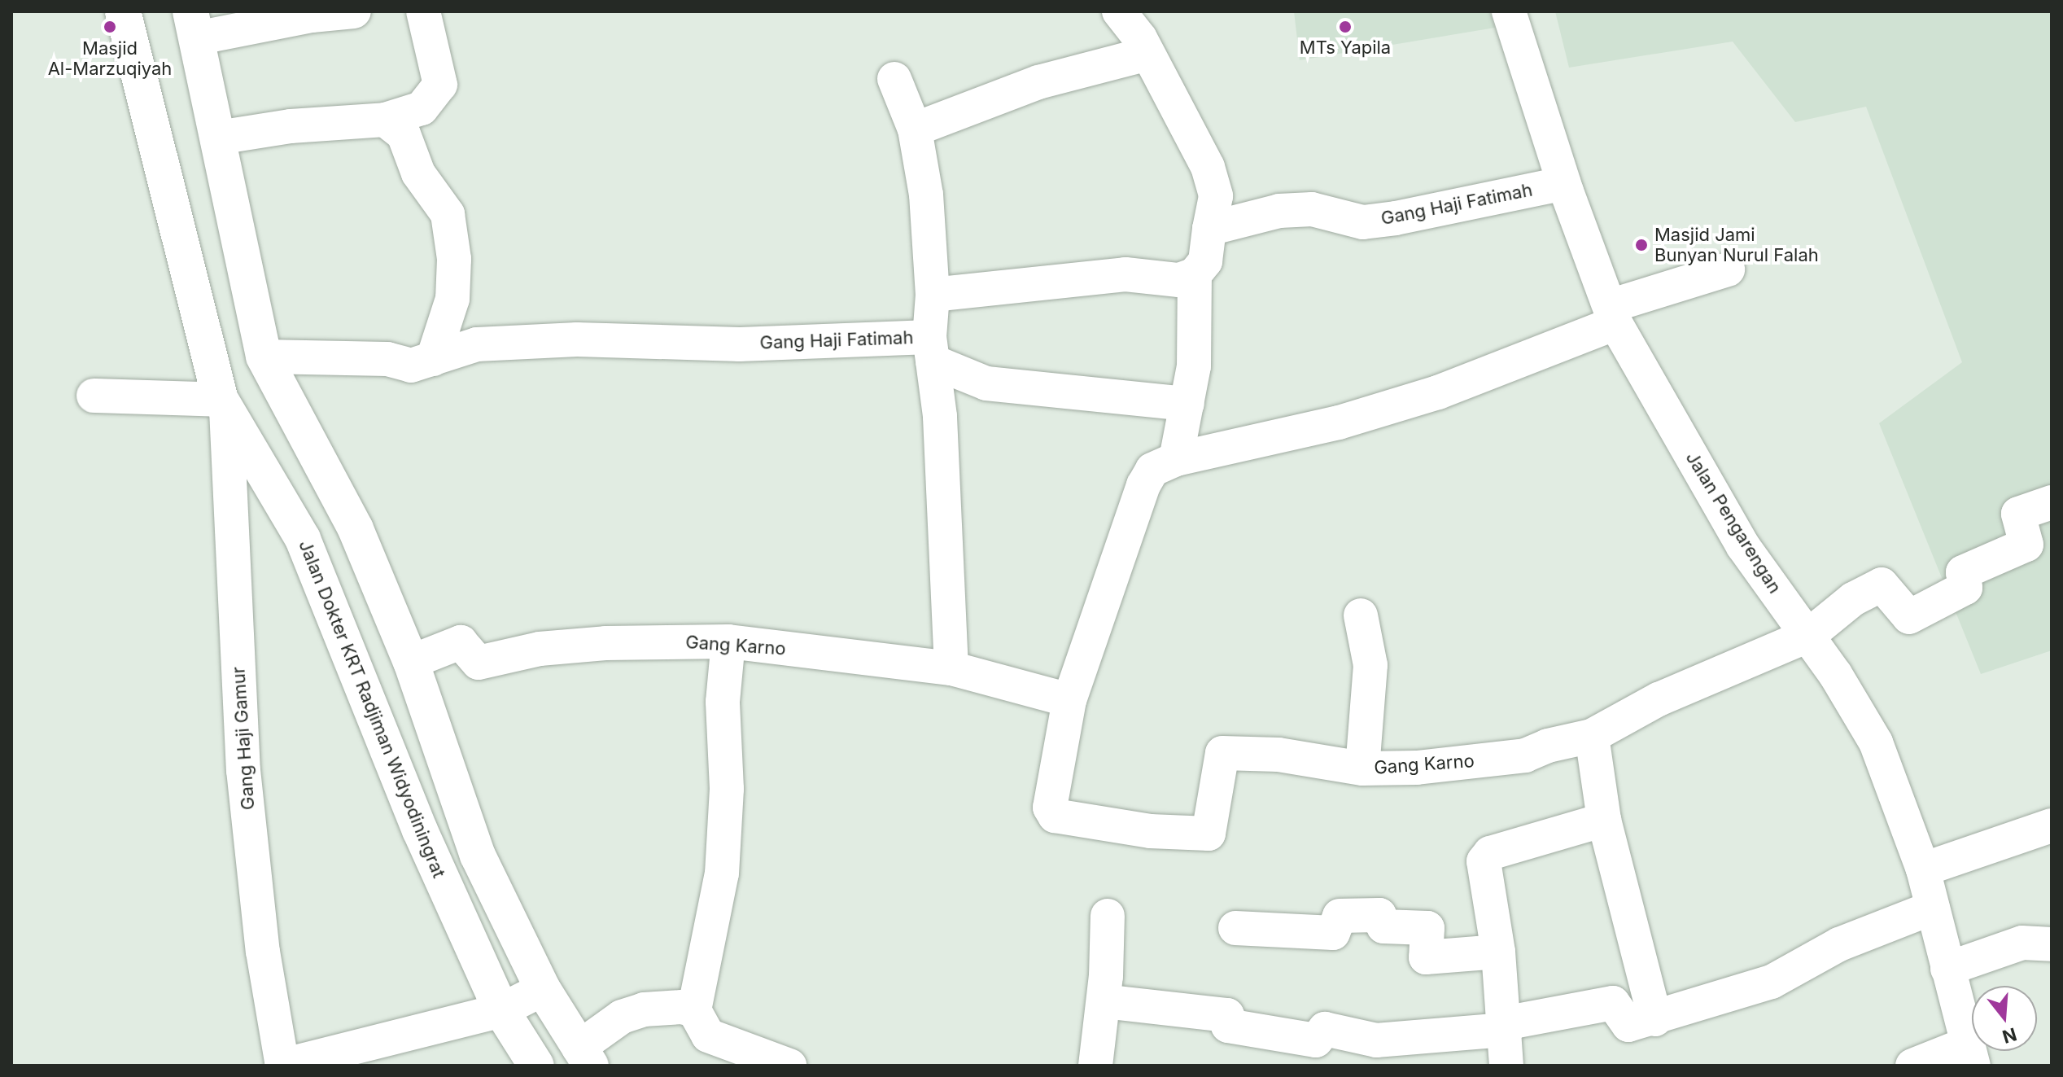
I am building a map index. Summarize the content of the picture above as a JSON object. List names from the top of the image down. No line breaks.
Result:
{"streets":{"main road":["Jalan Dokter KRT Radjiman Widyodiningrat"],"street":["Gang Haji Fatimah","Jalan Pengarengan","Gang Karno","Gang Haji Gamur"]},"crossings":[["Gang Haji Fatimah","Jalan Pengarengan"],["Jalan Pengarengan","Gang Karno"],["Jalan Dokter KRT Radjiman Widyodiningrat","Gang Haji Gamur"]],"places":["Masjid Al-Marzuqiyah","MTs Yapila","Masjid Jami Bunyan Nurul Falah"],"north":"bottom"}
